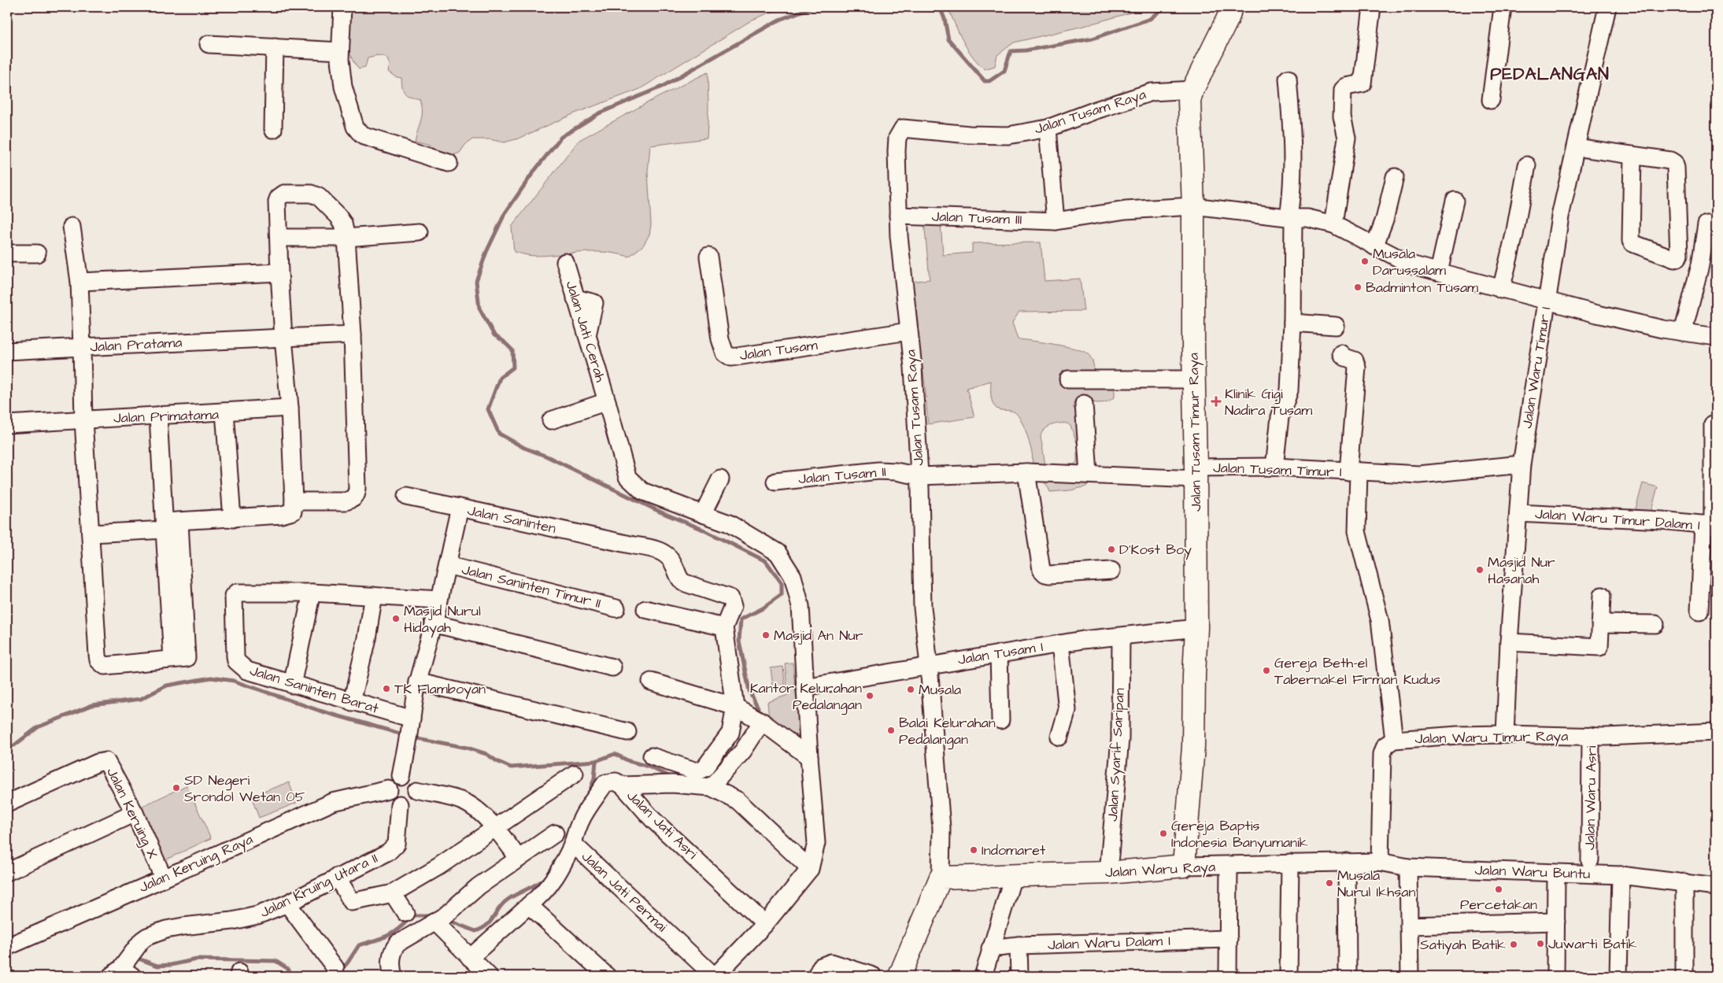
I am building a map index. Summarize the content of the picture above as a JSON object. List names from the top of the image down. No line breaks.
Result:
{"streets":{"main road":["Jalan Tusam Raya","Jalan Tusam Timur Raya","Jalan Waru Raya"],"street":["Jalan Tusam III","Jalan Jati Cerah","Jalan Pratama","Jalan Tusam","Jalan Waru Timur I","Jalan Primatama","Jalan Tusam Timur I","Jalan Tusam II","Jalan Saninten","Jalan Waru Timur Dalam I","Jalan Saninten Timur II","Jalan Tusam I","Jalan Saninten Barat","Jalan Waru Timur Raya","Jalan Syarif Saripan","Jalan Waru Asri","Jalan Keruing X","Jalan Jati Asri","Jalan Keruing Raya","Jalan Waru Buntu","Jalan Kruing Utara II","Jalan Jati Permai","Jalan Waru Dalam I"]},"crossings":[["Jalan Tusam Raya","Jalan Tusam III"],["Jalan Tusam Raya","Jalan Tusam"],["Jalan Tusam Raya","Jalan Tusam Timur Raya"],["Jalan Tusam Raya","Jalan Tusam II"],["Jalan Tusam Raya","Jalan Tusam I"],["Jalan Tusam Raya","Jalan Waru Raya"],["Jalan Tusam III","Jalan Waru Timur I"],["Jalan Tusam III","Jalan Tusam Timur Raya"],["Jalan Jati Cerah","Jalan Tusam I"],["Jalan Pratama","Jalan Primatama"],["Jalan Waru Timur I","Jalan Tusam Timur I"],["Jalan Waru Timur I","Jalan Waru Timur Dalam I"],["Jalan Waru Timur I","Jalan Waru Timur Raya"],["Jalan Tusam Timur Raya","Jalan Tusam Timur I"],["Jalan Tusam Timur Raya","Jalan Tusam II"],["Jalan Tusam Timur Raya","Jalan Tusam I"],["Jalan Tusam Timur Raya","Jalan Waru Raya"],["Jalan Tusam Timur I","Jalan Tusam II"],["Jalan Tusam Timur I","Jalan Waru Timur Raya"],["Jalan Saninten","Jalan Saninten Timur II"],["Jalan Saninten","Jalan Saninten Barat"],["Jalan Saninten","Jalan Keruing Raya"],["Jalan Saninten","Jalan Kruing Utara II"],["Jalan Tusam I","Jalan Syarif Saripan"],["Jalan Waru Timur Raya","Jalan Waru Asri"],["Jalan Syarif Saripan","Jalan Waru Raya"],["Jalan Keruing X","Jalan Keruing Raya"],["Jalan Jati Asri","Jalan Jati Permai"],["Jalan Keruing Raya","Jalan Kruing Utara II"],["Jalan Waru Raya","Jalan Waru Buntu"]],"districts":["PEDALANGAN"],"places":{"other":["Musala Darussalam","Badminton Tusam","D'Kost Boy","Masjid Nur Hasanah","Masjid Nurul Hidayah","Masjid An Nur","Gereja Beth-el Tabernakel Firman Kudus","TK Flamboyan","Musala","Kantor Kelurahan Pedalangan","Balai Kelurahan Pedalangan","SD Negeri Srondol Wetan 05","Gereja Baptis Indonesia Banyumanik","Indomaret","Musala Nurul Ikhsan","Percetakan","Juwarti Batik","Satiyah Batik"],"health":["Klinik Gigi Nadira Tusam"]}}
